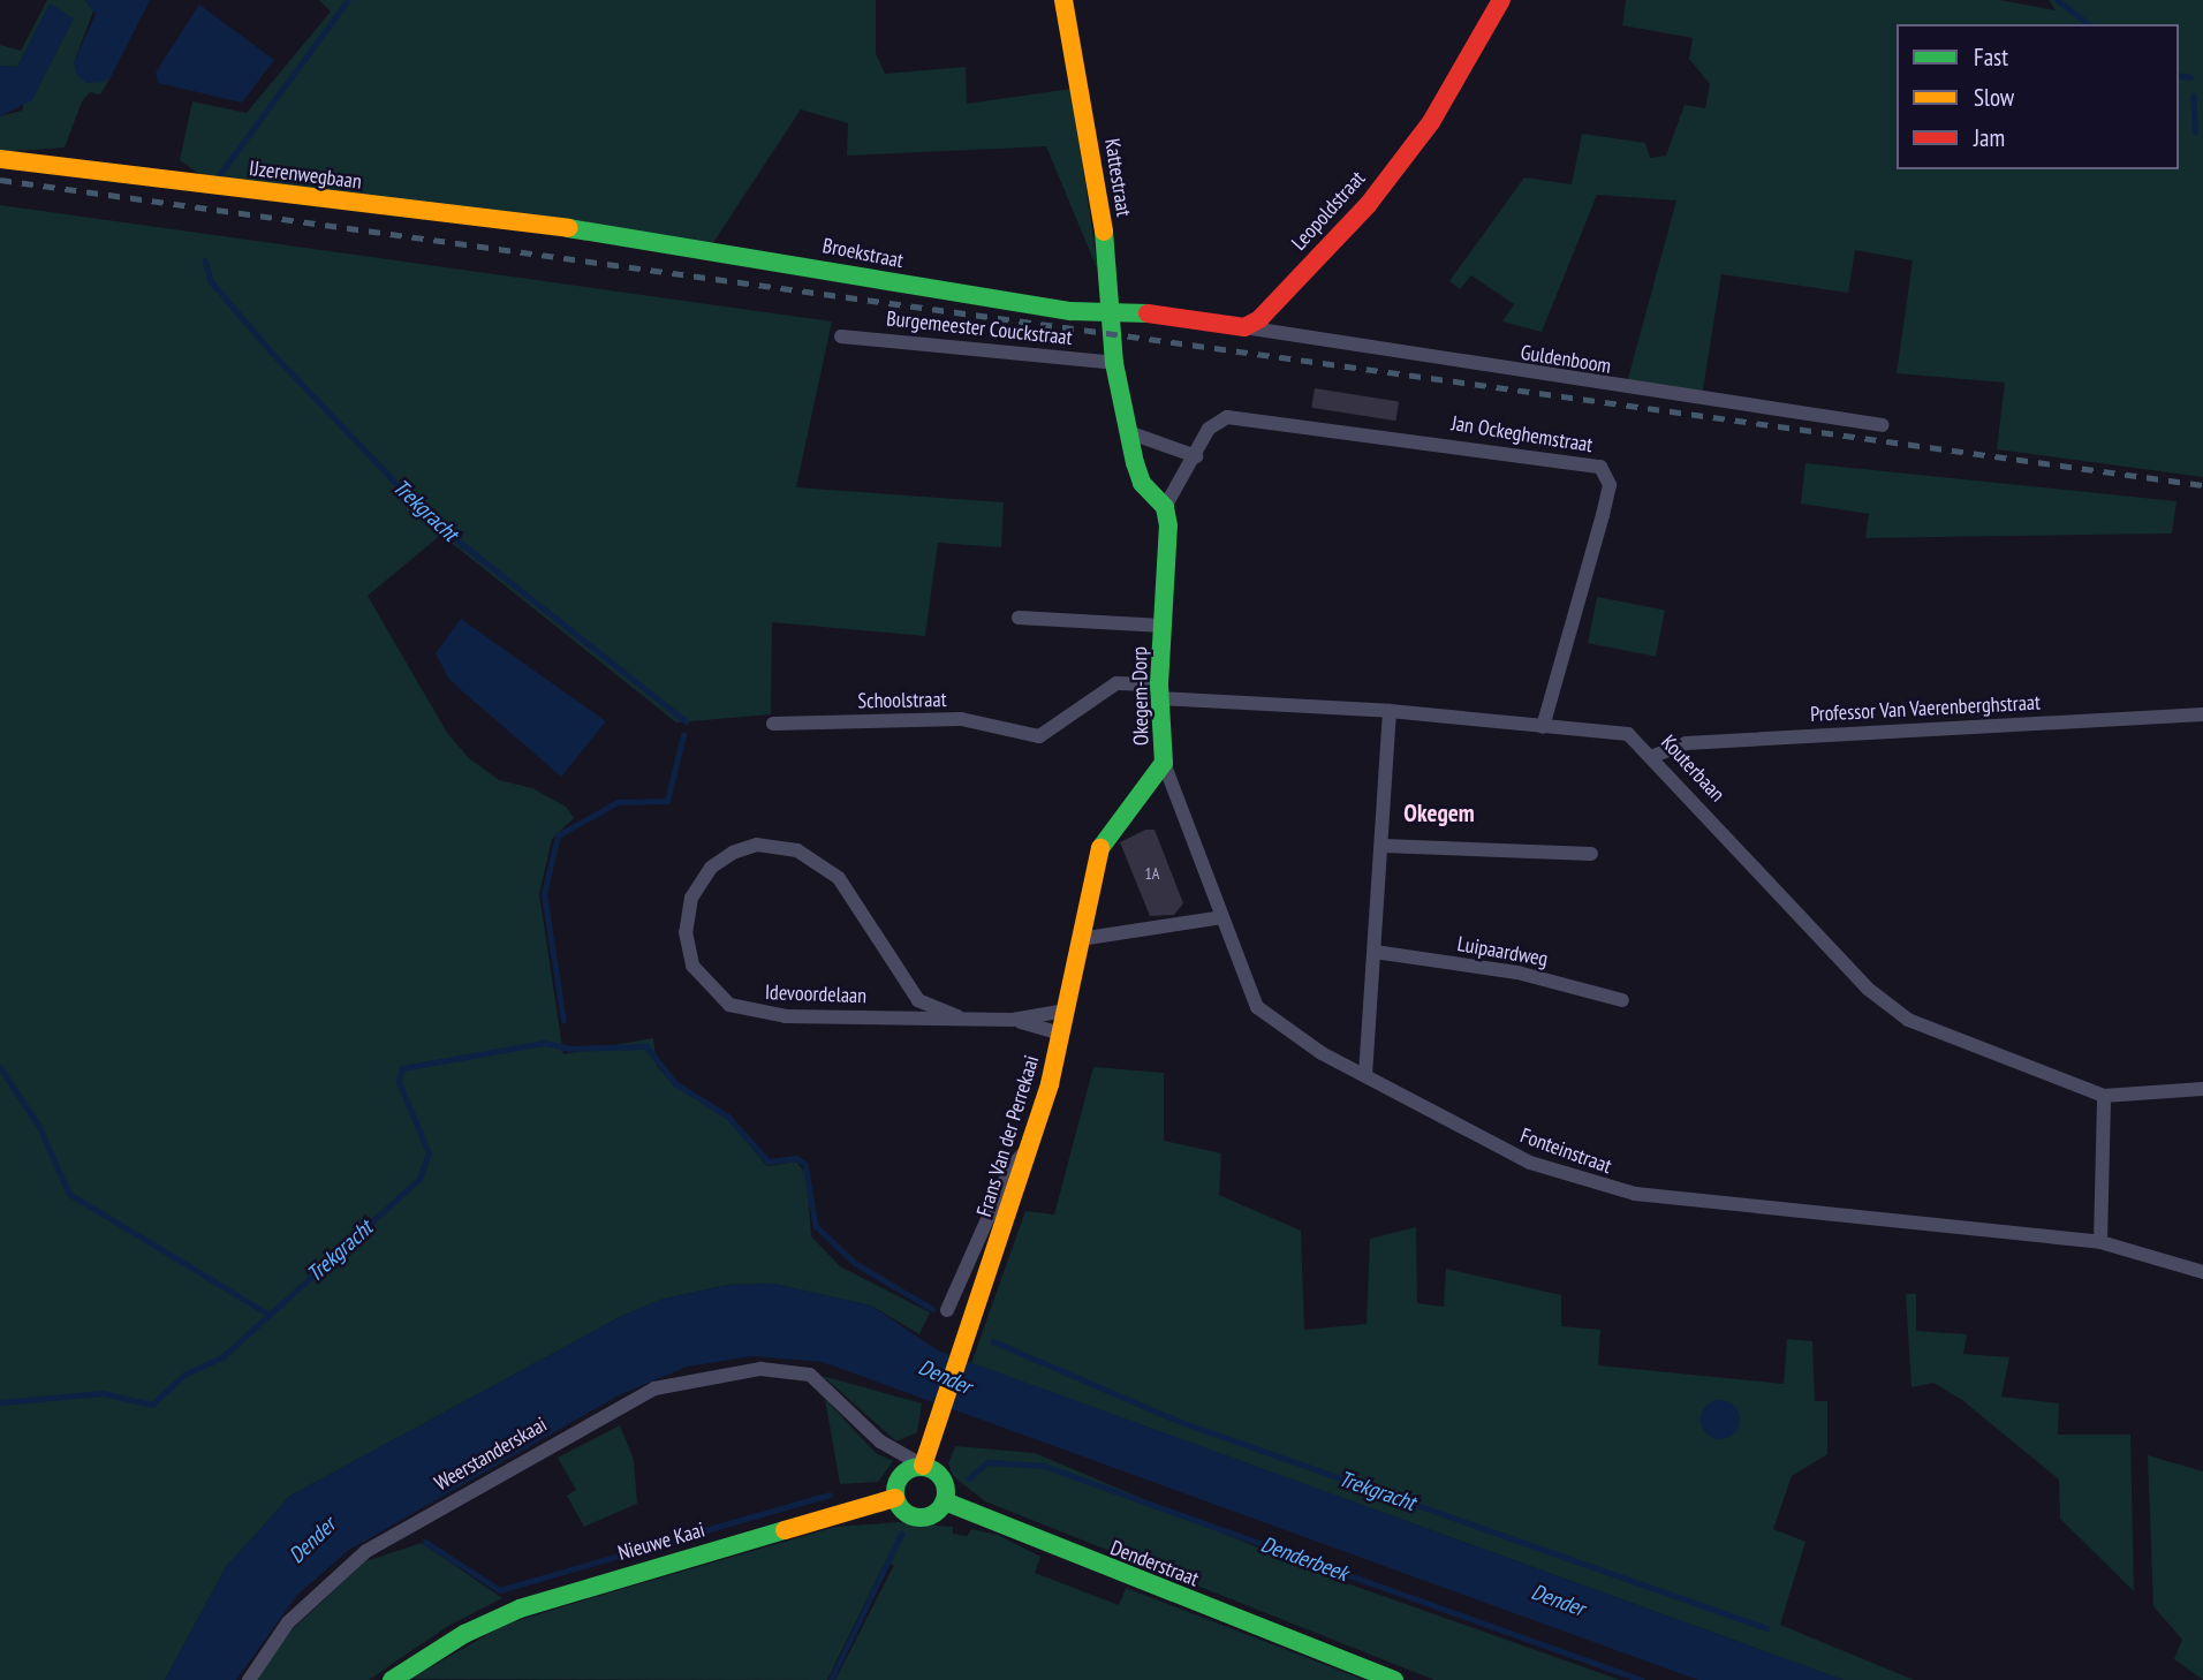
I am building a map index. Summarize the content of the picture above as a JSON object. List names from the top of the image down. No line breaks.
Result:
{"streets":{"main road":["IJzerenwegbaan","Kattestraat","Leopoldstraat","Broekstraat","Okegem-Dorp","Frans Van der Perrekaai","Nieuwe Kaai","Denderstraat"],"street":["Burgemeester Couckstraat","Guldenboom","Jan Ockeghemstraat","Schoolstraat","Professor Van Vaerenberghstraat","Kouterbaan","Luipaardweg","Idevoordelaan","Fonteinstraat","Weerstanderskaai"]},"crossings":[["IJzerenwegbaan","Broekstraat"],["Kattestraat","Broekstraat"],["Kattestraat","Burgemeester Couckstraat"],["Leopoldstraat","Guldenboom"],["Jan Ockeghemstraat","Kouterbaan"],["Okegem-Dorp","Schoolstraat"],["Okegem-Dorp","Kouterbaan"],["Okegem-Dorp","Frans Van der Perrekaai"],["Okegem-Dorp","Fonteinstraat"],["Schoolstraat","Kouterbaan"],["Professor Van Vaerenberghstraat","Kouterbaan"],["Idevoordelaan","Frans Van der Perrekaai"],["Frans Van der Perrekaai","Weerstanderskaai"],["Frans Van der Perrekaai","Nieuwe Kaai"],["Frans Van der Perrekaai","Denderstraat"],["Weerstanderskaai","Nieuwe Kaai"],["Weerstanderskaai","Denderstraat"],["Nieuwe Kaai","Denderstraat"]],"districts":["Okegem"],"water":["Trekgracht","Dender","Denderbeek"],"house_numbers":["1A"],"legend":["Fast","Slow","Jam"]}
